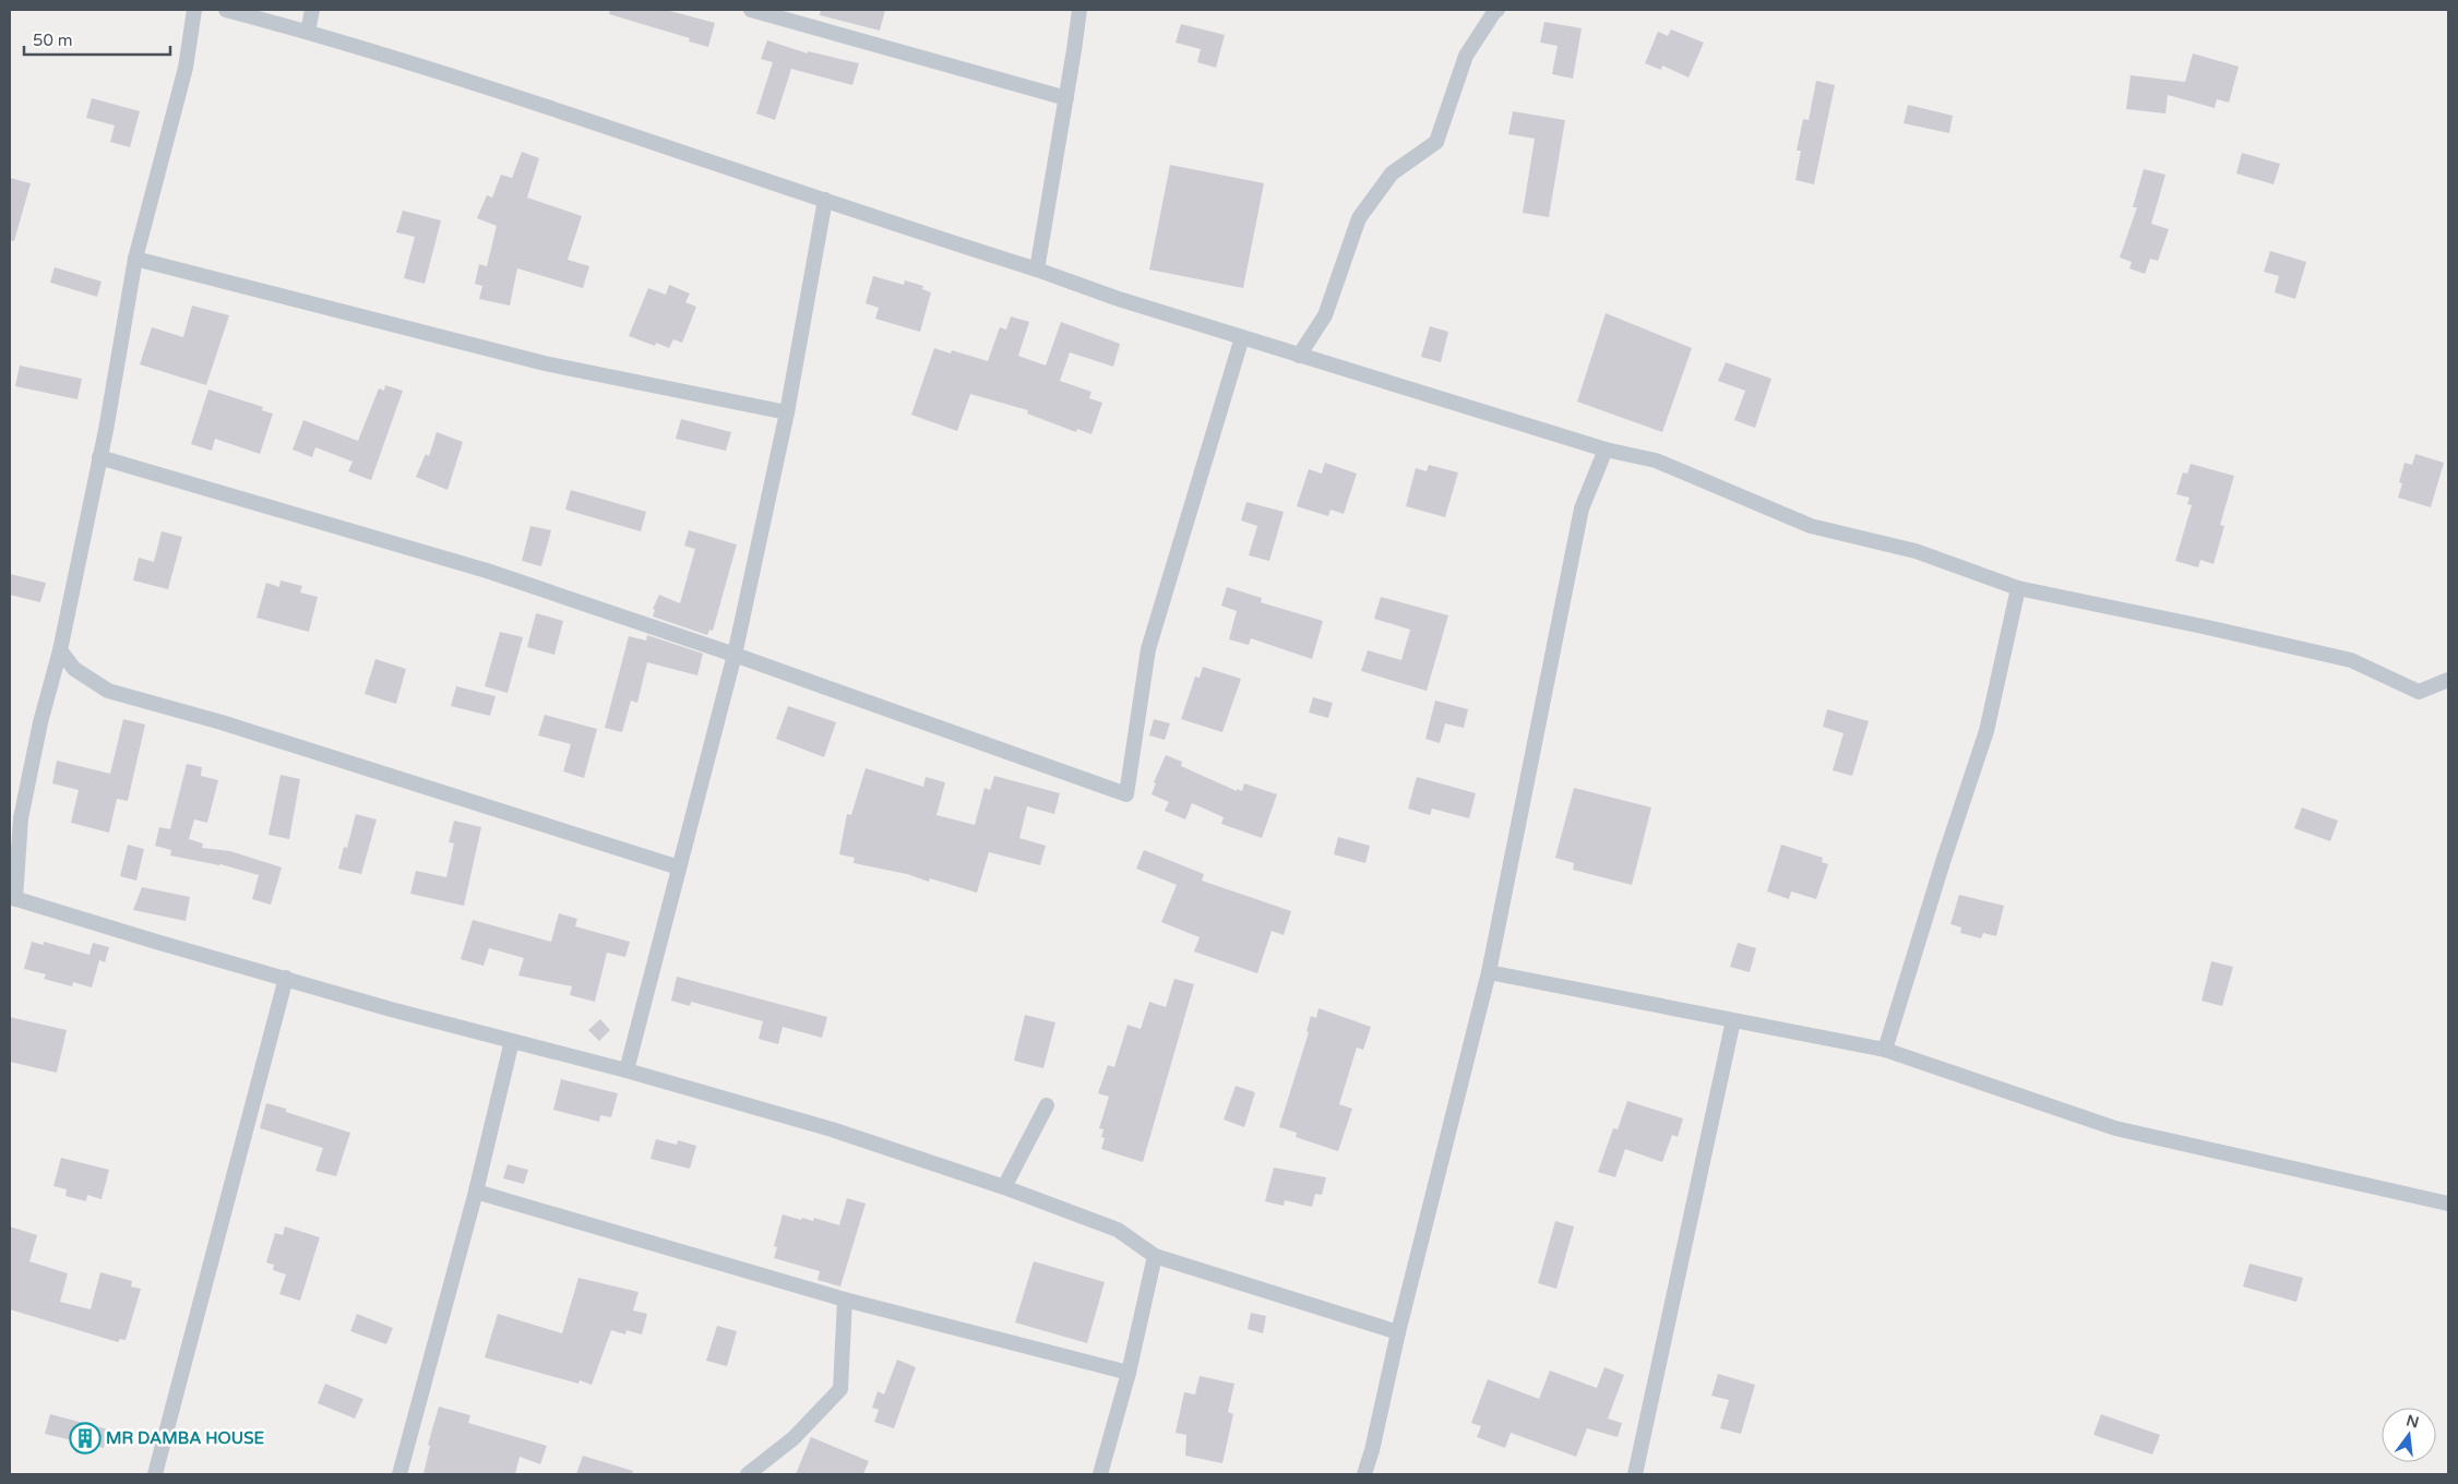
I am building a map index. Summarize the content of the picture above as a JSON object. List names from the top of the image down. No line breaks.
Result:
{"places":{"building":["MR DAMBA HOUSE"]},"scale_bar":"50 m","north":"top"}
